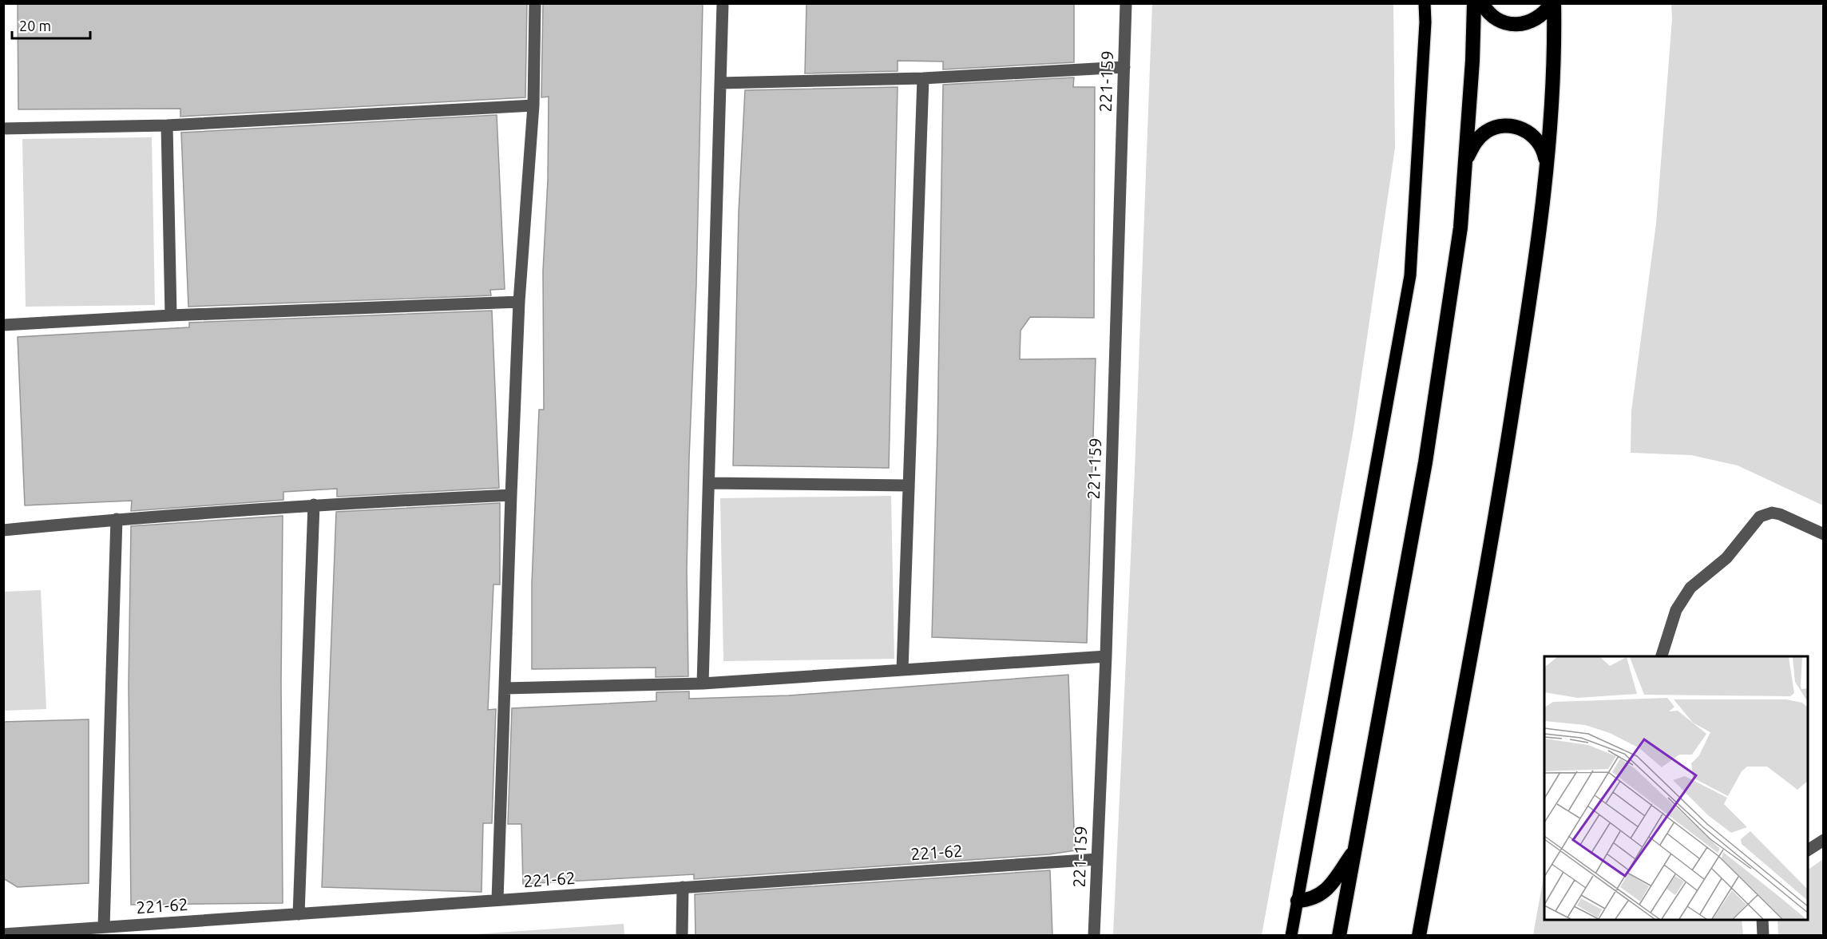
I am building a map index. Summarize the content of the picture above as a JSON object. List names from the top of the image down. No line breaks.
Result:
{"streets":{"street":["221-159","221-62"]},"crossings":[["221-159","221-62"]],"scale_bar":"20 m"}
